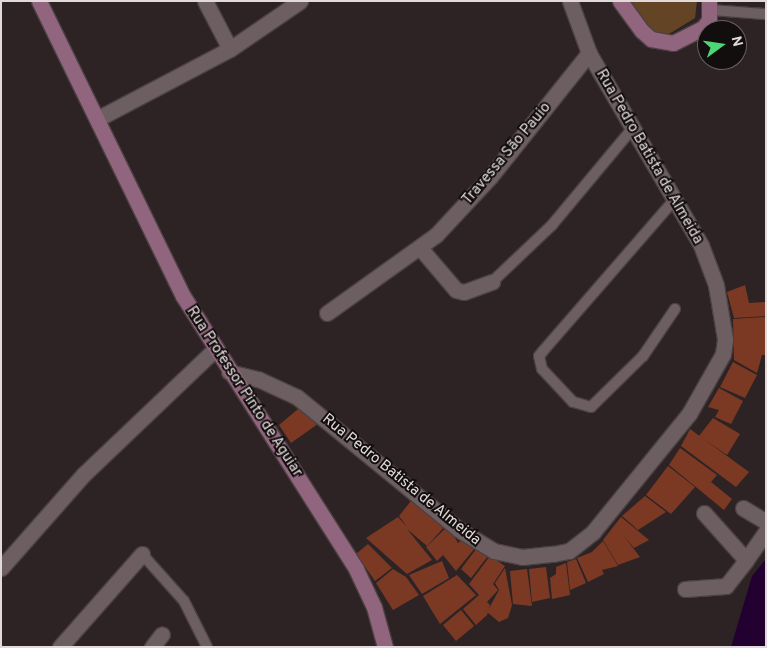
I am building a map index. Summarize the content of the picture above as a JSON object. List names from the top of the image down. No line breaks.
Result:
{"streets":{"street":["Travessa São Pauio","Rua Pedro Batista de Almeida","Rua Professor Pinto de Aguiar"]},"crossings":[["Travessa São Pauio","Rua Pedro Batista de Almeida"],["Rua Pedro Batista de Almeida","Rua Professor Pinto de Aguiar"]],"north":"right"}
